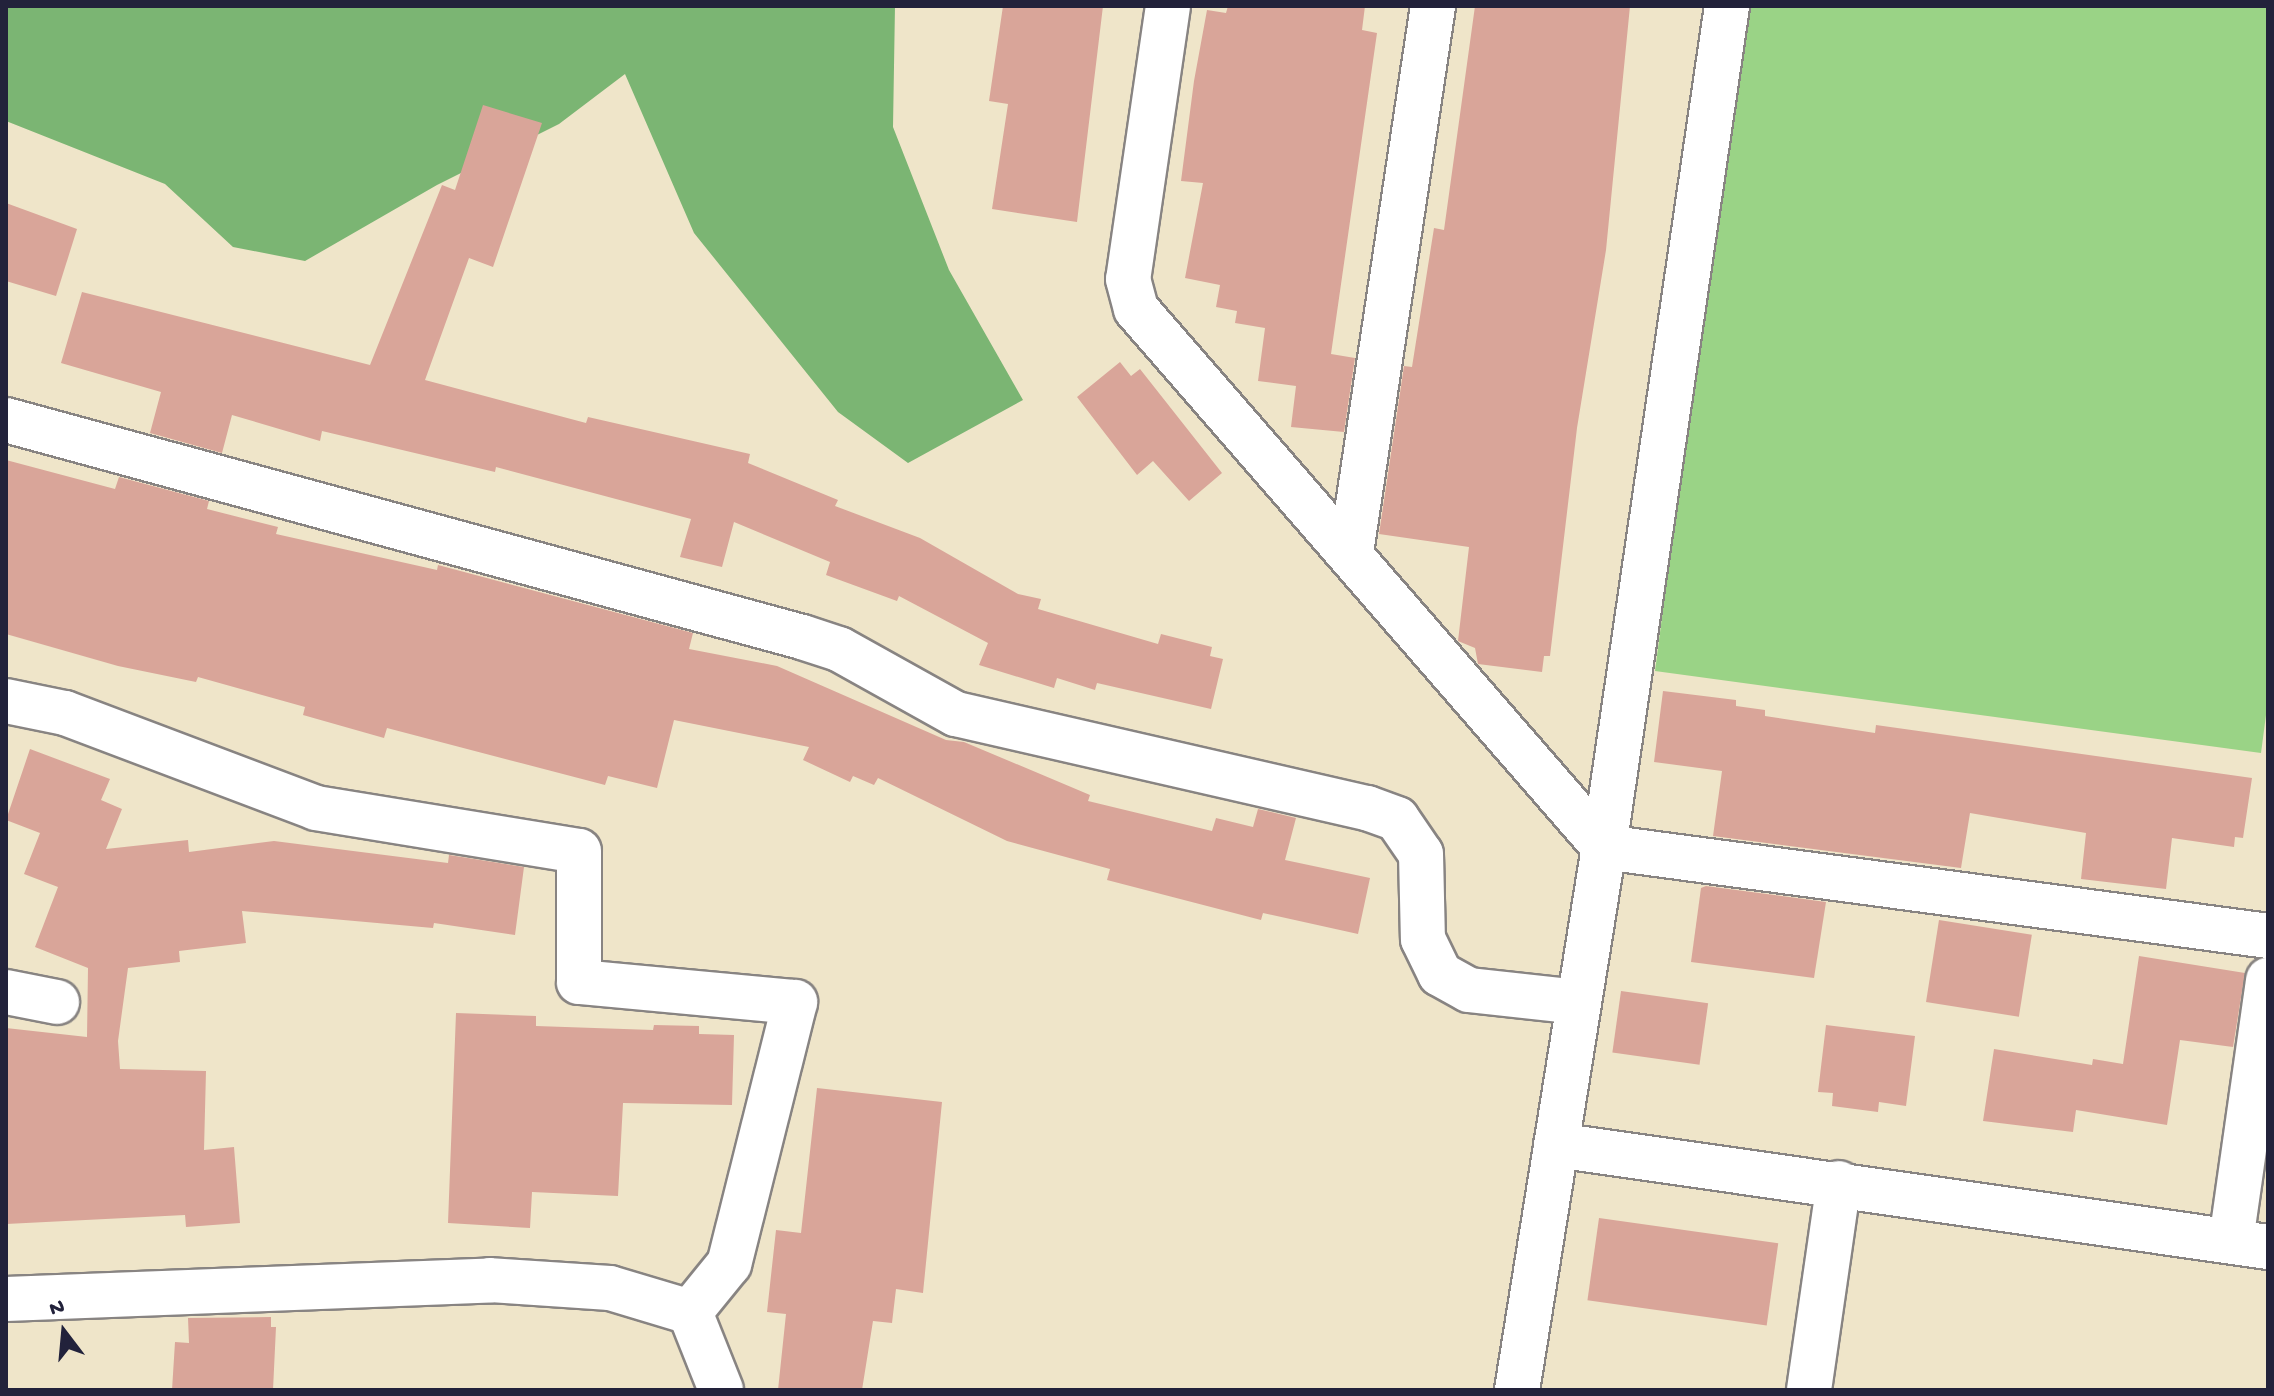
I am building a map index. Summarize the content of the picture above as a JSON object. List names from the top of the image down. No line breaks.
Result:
{"north":"top"}
